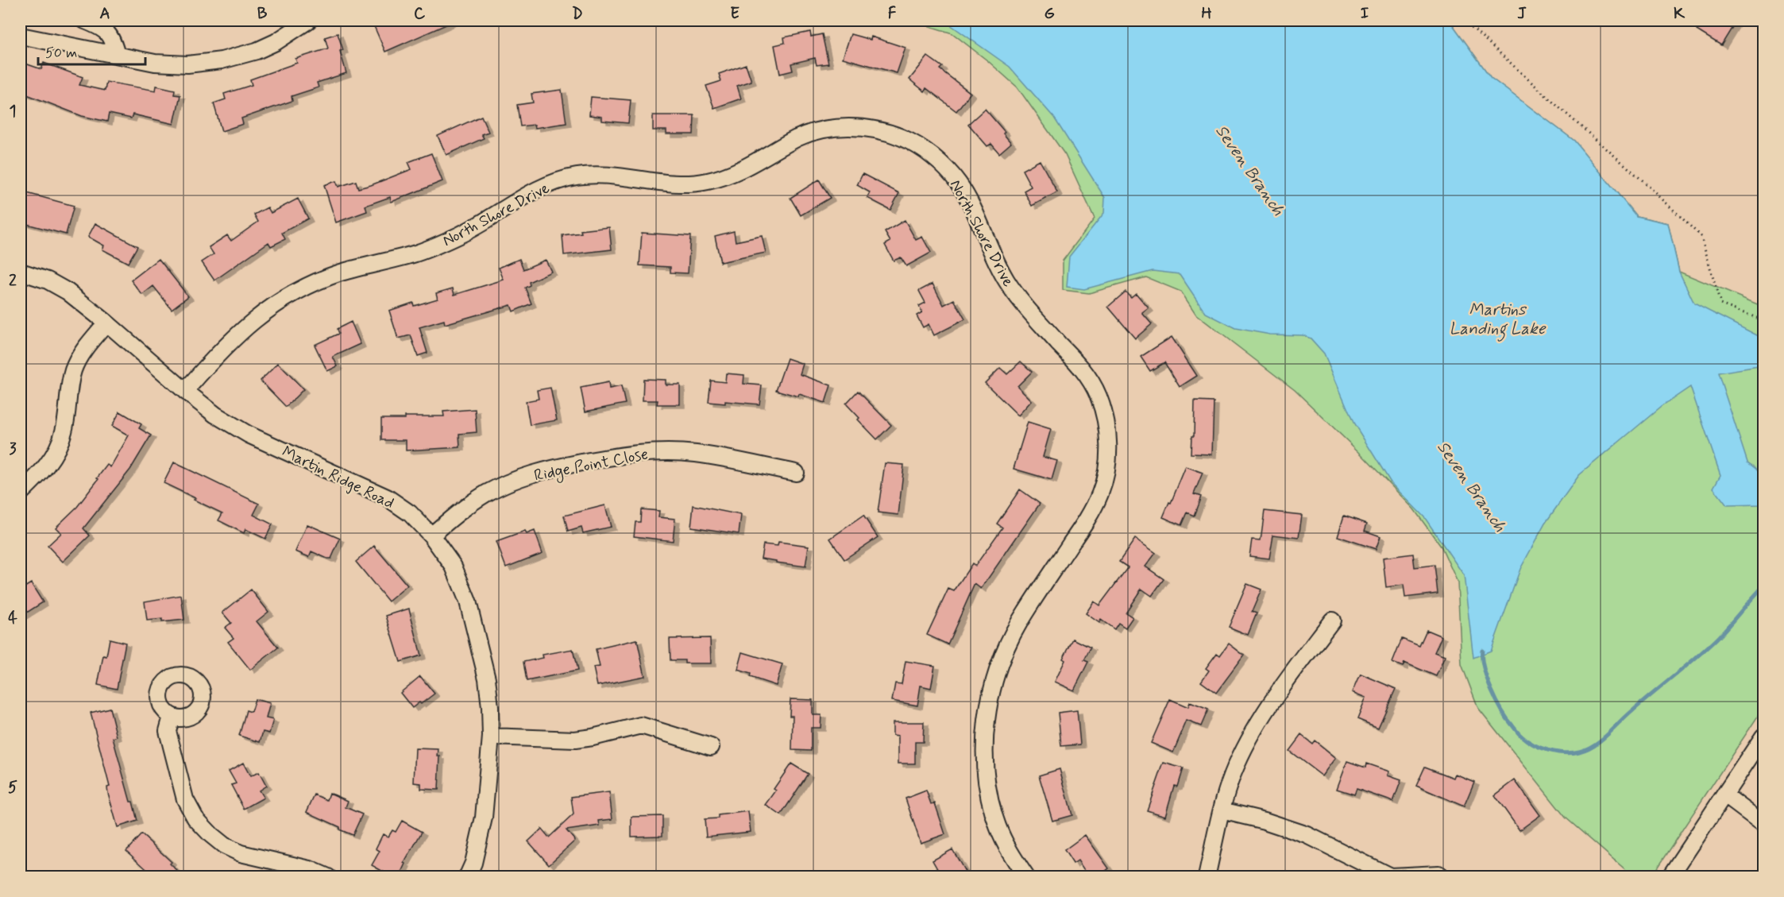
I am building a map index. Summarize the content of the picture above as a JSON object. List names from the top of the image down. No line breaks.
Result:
{"streets":{"street":["North Shore Drive","Ridge Point Close","Martin Ridge Road"]},"crossings":[["North Shore Drive","Martin Ridge Road"],["Ridge Point Close","Martin Ridge Road"]],"water":["Seven Branch","Martins Landing Lake"],"scale_bar":"50 m","grid":{"columns":["A","B","C","D","E","F","G","H","I","J","K"],"rows":["1","2","3","4","5"]}}
